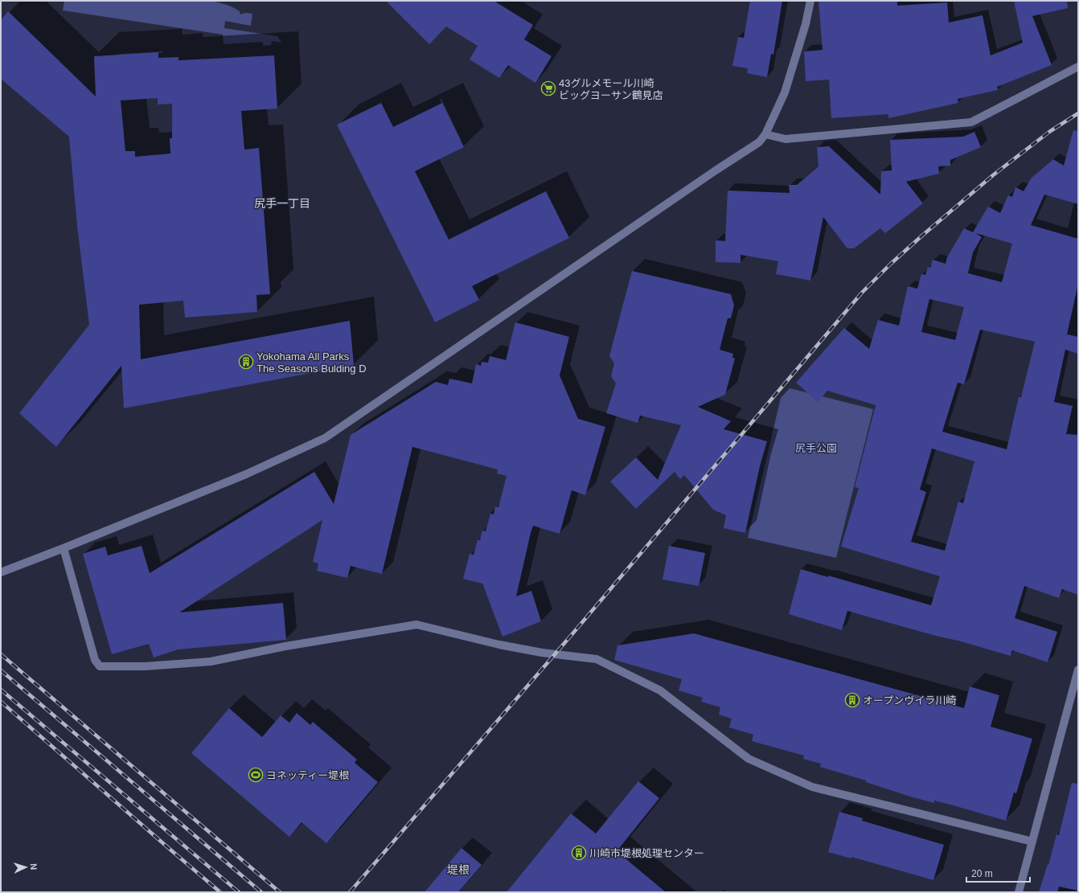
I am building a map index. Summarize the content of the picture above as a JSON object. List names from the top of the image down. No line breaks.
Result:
{"districts":["尻手一丁目","堤根"],"parks":["尻手公園"],"places":{"supermarket":["43グルメモール川崎 ビッグヨーサン鶴見店"],"building":["Yokohama All Parks The Seasons Bulding D","オープンヴイラ川崎","川崎市堤根処理センター"],"sports":["ヨネッティー堤根"]},"scale_bar":"20 m","north":"right"}
